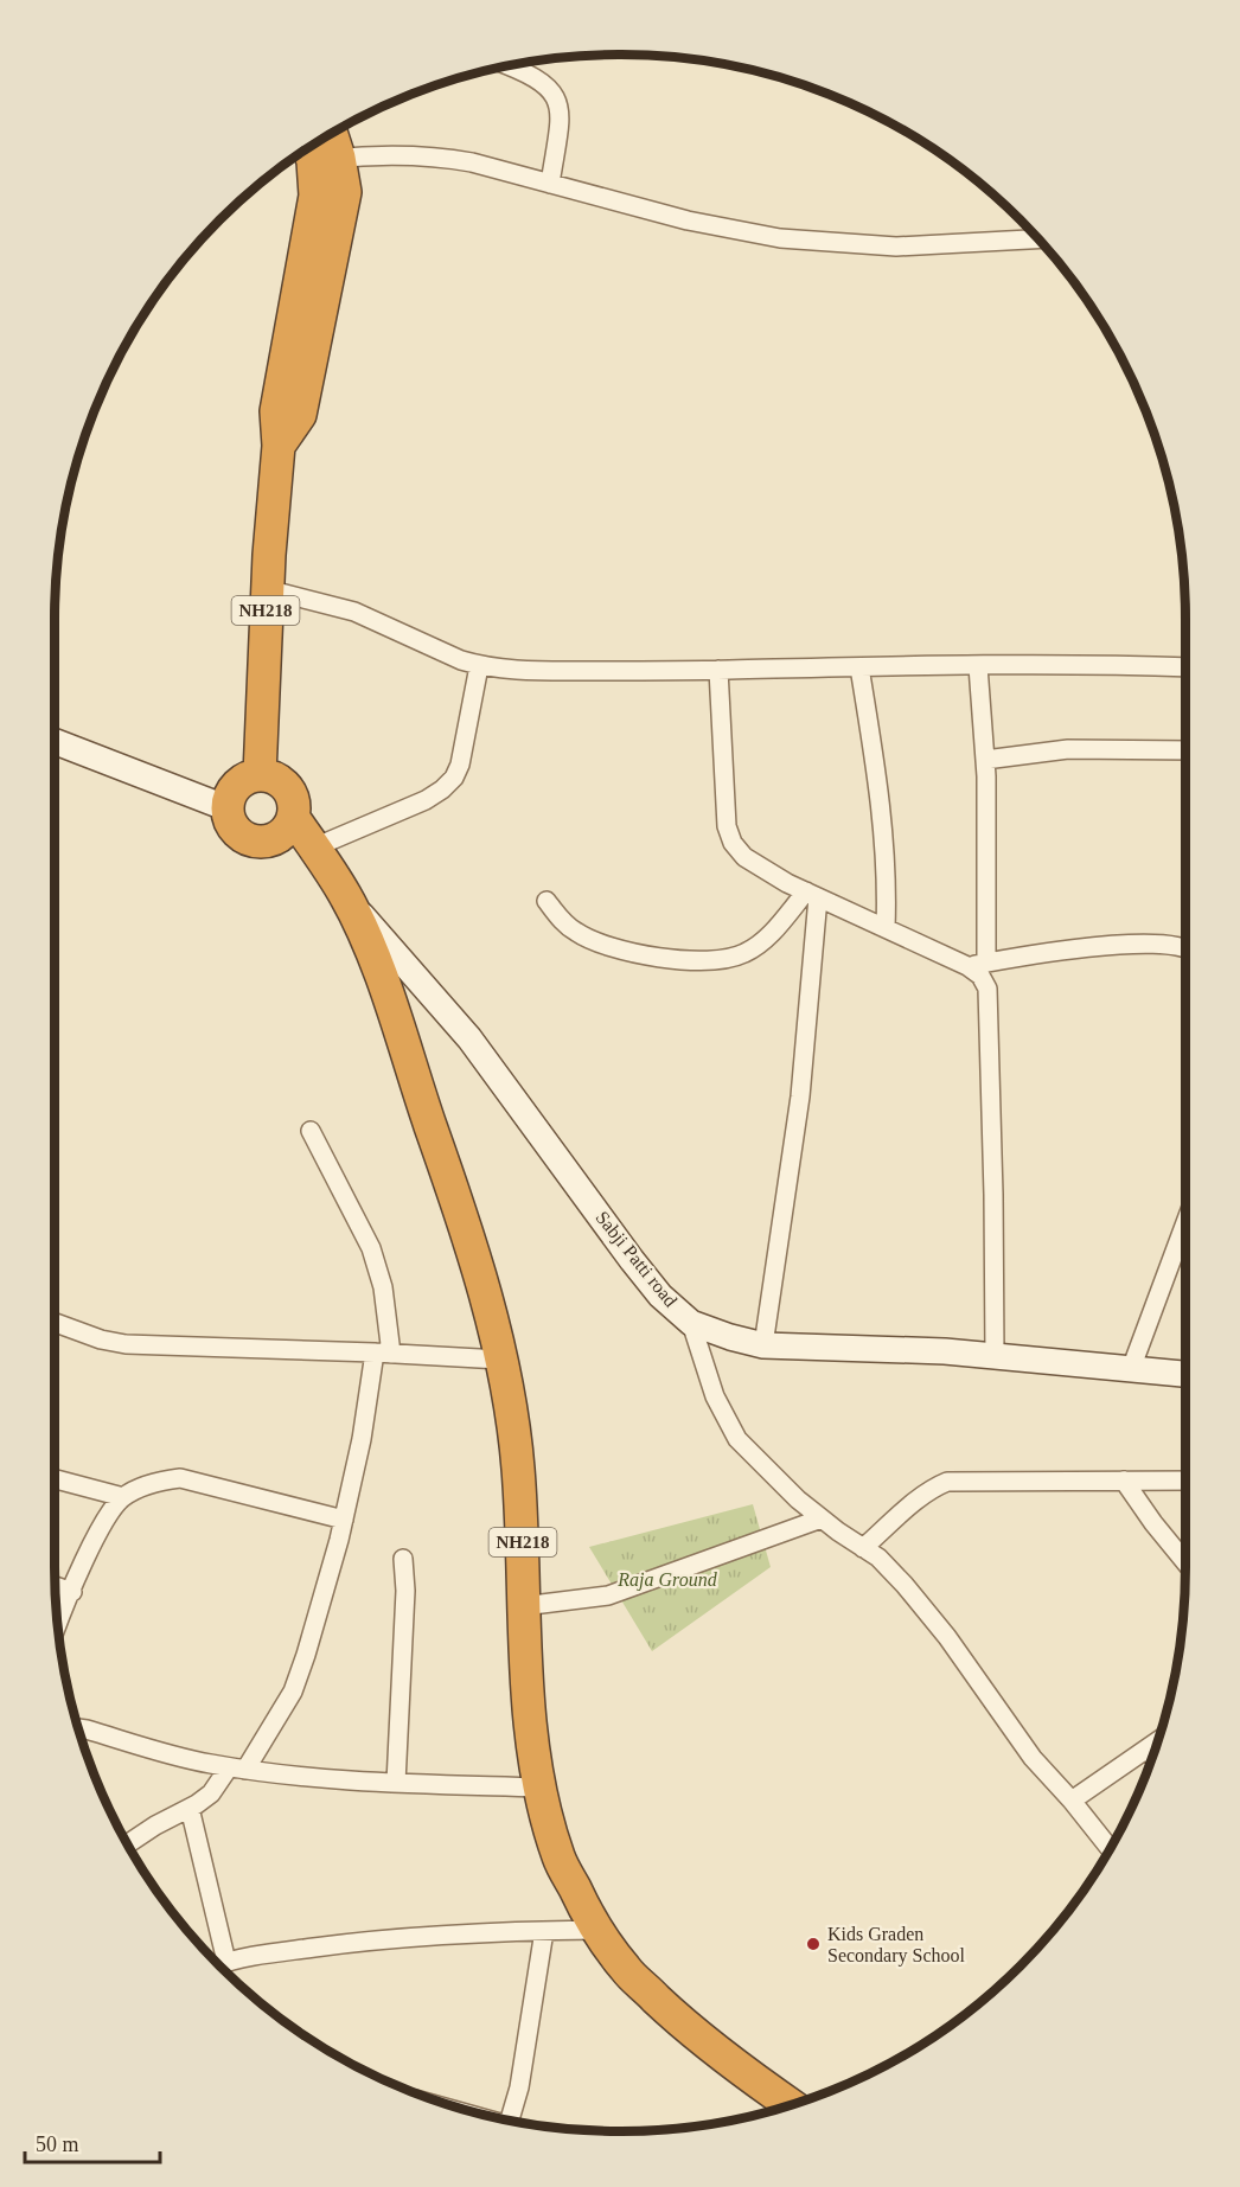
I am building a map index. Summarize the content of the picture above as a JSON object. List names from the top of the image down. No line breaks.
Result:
{"streets":{"highway":["NH218"],"main road":["Sabji Patti road"]},"crossings":[["NH218","Sabji Patti road"]],"parks":["Raja Ground"],"places":["Kids Graden Secondary School"],"scale_bar":"50 m"}
